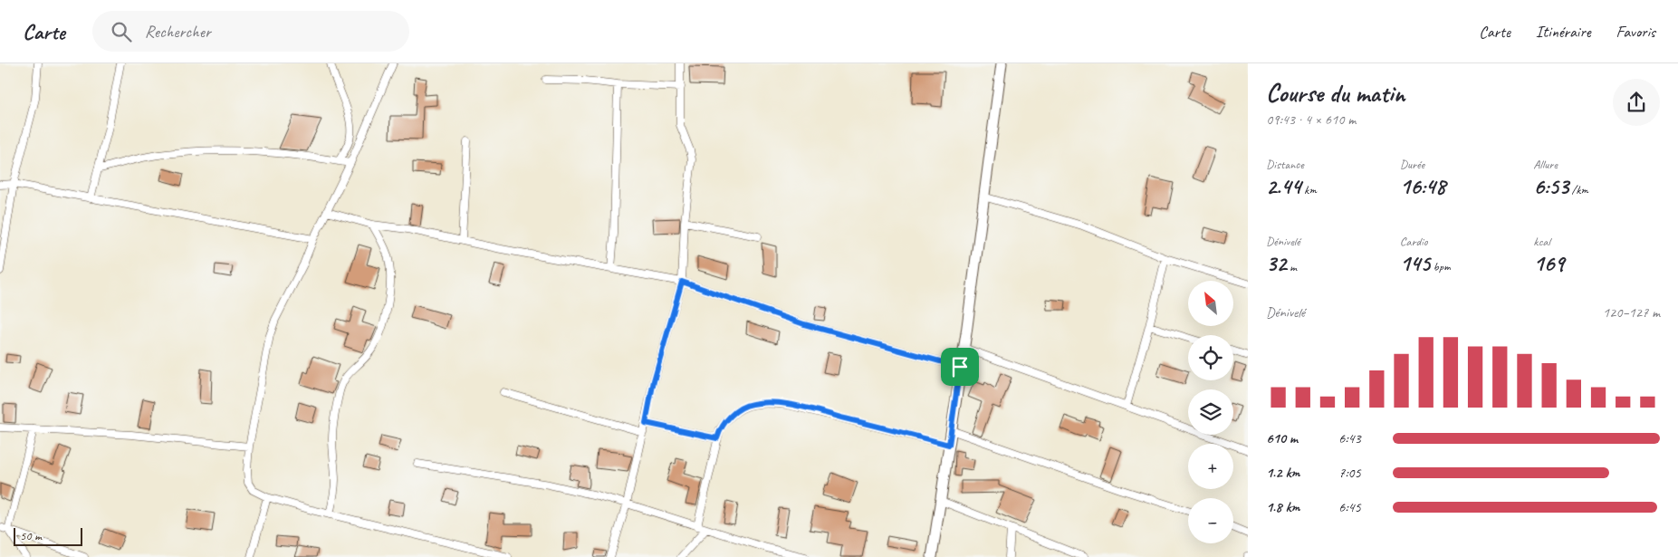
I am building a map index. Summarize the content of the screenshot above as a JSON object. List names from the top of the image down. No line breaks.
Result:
{"scale_bar":"50 m","north":"top left","page":{"header":"Carte","search":"Rechercher","nav":["Carte","Itinéraire","Favoris"],"heading":["Course du matin","09:43 · 4 × 610 m"],"stats":[["Distance","2.44 km"],["Durée","16:48"],["Allure","6:53 /km"],["Dénivelé","32 m"],["Cardio","145 bpm"],["kcal","169"]],"map_buttons":["+","−"],"chart":["Dénivelé","120–127 m"],"list":[{"name":"610 m","note":"6:43"},{"name":"1.2 km","note":"7:05"},{"name":"1.8 km","note":"6:45"}],"scale":"50 m"}}
